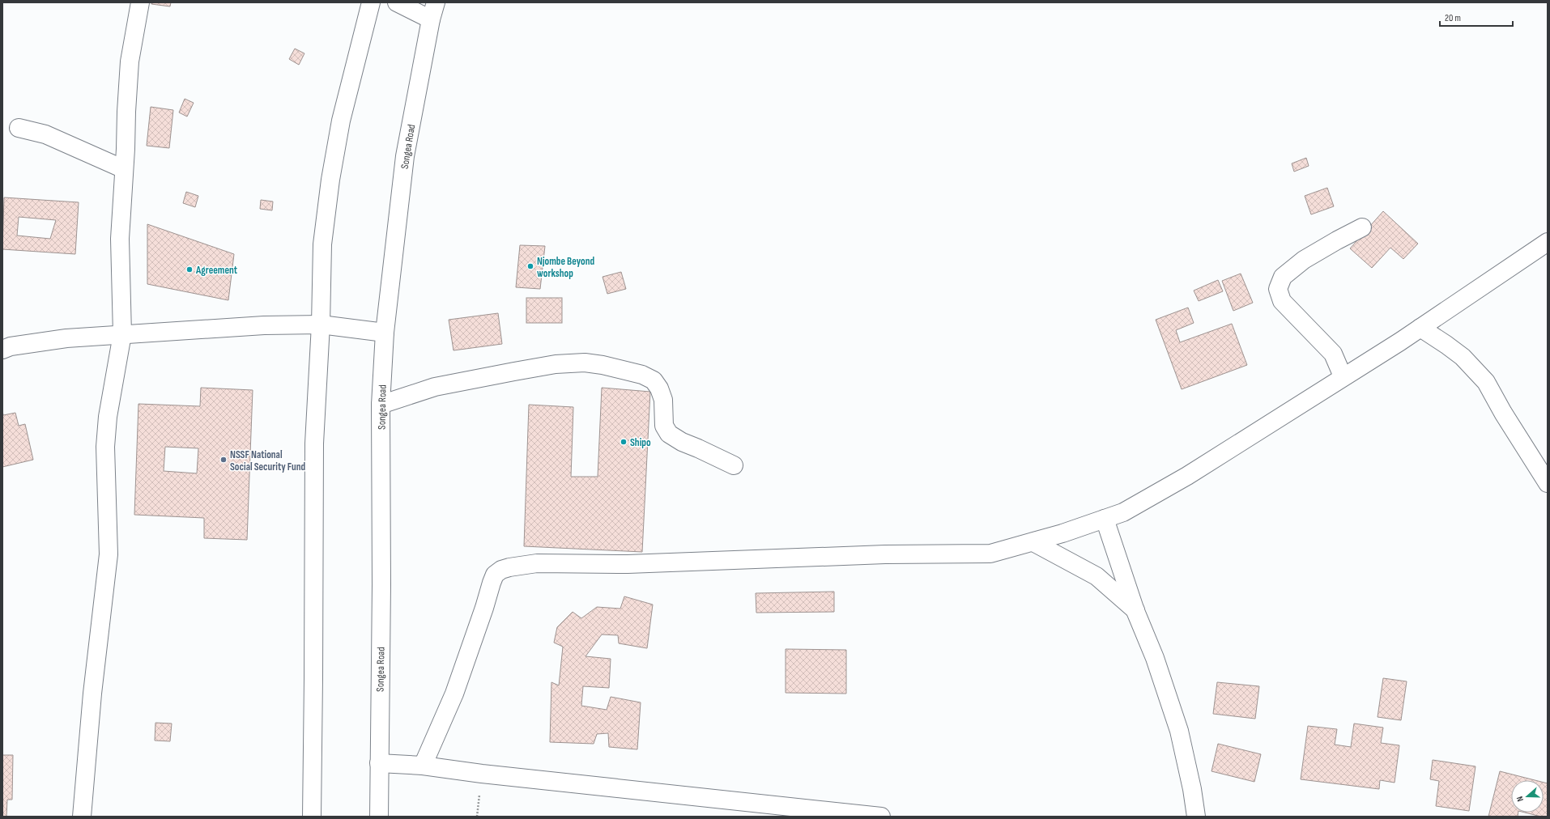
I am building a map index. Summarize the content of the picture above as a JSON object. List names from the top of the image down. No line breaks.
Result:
{"streets":{"main road":["Songea Road"]},"places":["Njombe Beyond workshop","Agreement","Shipo","NSSF National Social Security Fund"],"scale_bar":"20 m","north":"left"}
